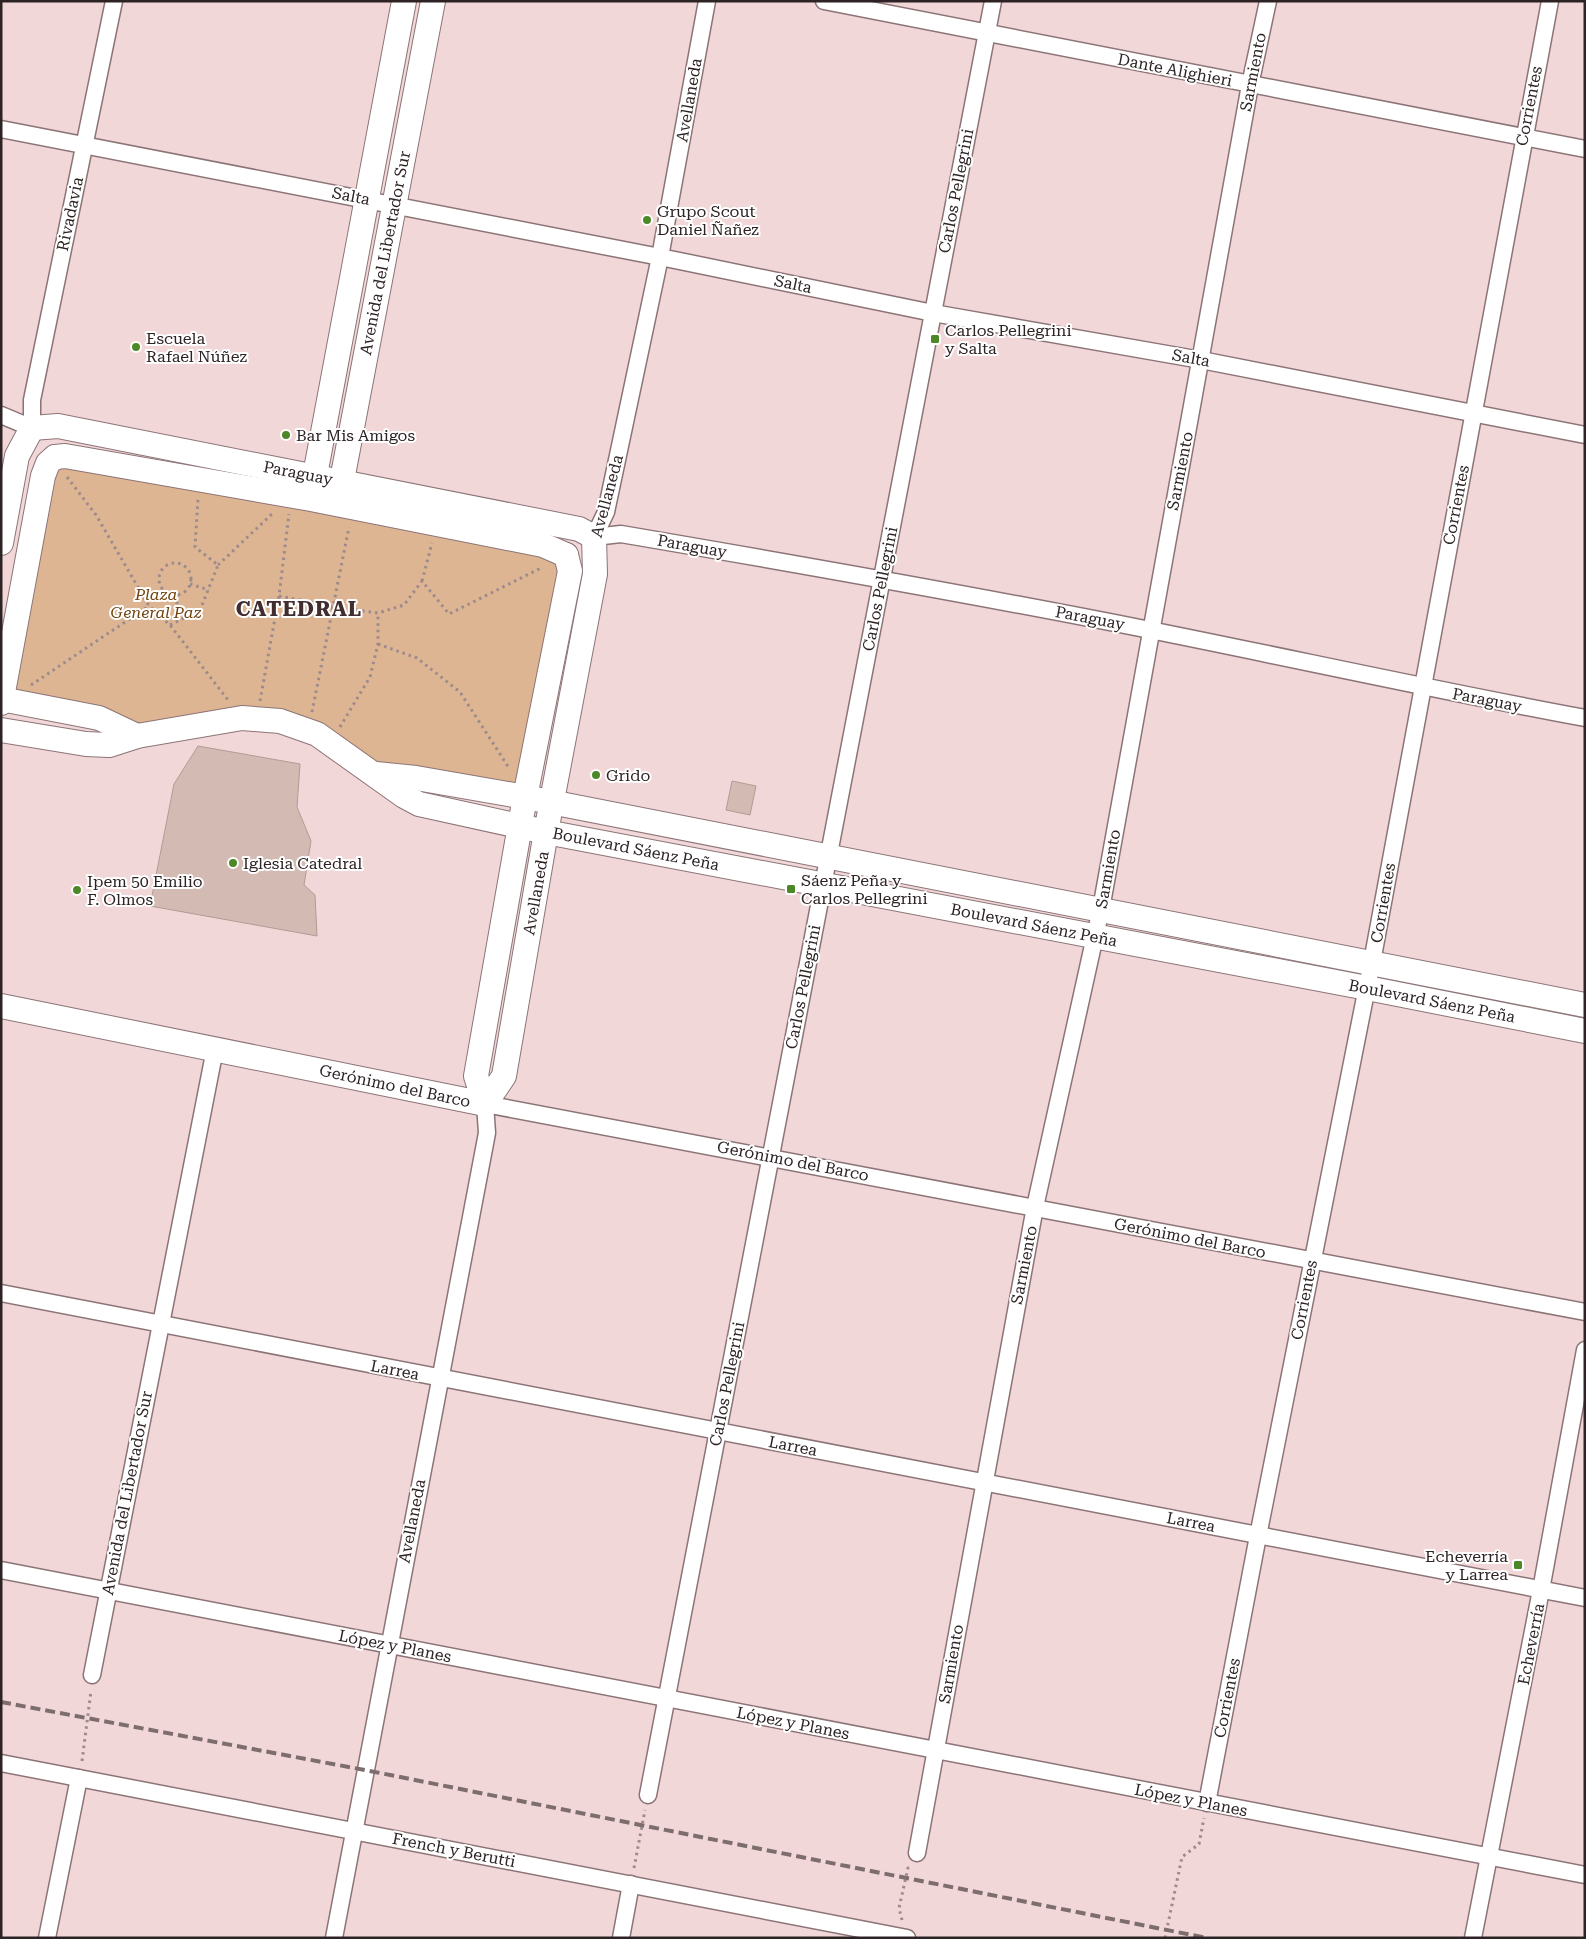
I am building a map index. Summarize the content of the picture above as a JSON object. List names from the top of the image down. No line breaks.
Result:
{"streets":{"main road":["Avellaneda","Rivadavia","Avenida del Libertador Sur","Paraguay","Boulevard Sáenz Peña","Gerónimo del Barco"],"street":["Dante Alighieri","Sarmiento","Corrientes","Carlos Pellegrini","Salta","Larrea","Echeverría","López y Planes","French y Berutti"]},"crossings":[["Dante Alighieri","Sarmiento"],["Dante Alighieri","Corrientes"],["Dante Alighieri","Carlos Pellegrini"],["Sarmiento","Salta"],["Sarmiento","Paraguay"],["Sarmiento","Boulevard Sáenz Peña"],["Sarmiento","Gerónimo del Barco"],["Sarmiento","Larrea"],["Sarmiento","López y Planes"],["Avellaneda","Salta"],["Avellaneda","Paraguay"],["Avellaneda","Boulevard Sáenz Peña"],["Avellaneda","Gerónimo del Barco"],["Avellaneda","Larrea"],["Avellaneda","López y Planes"],["Avellaneda","French y Berutti"],["Corrientes","Salta"],["Corrientes","Paraguay"],["Corrientes","Boulevard Sáenz Peña"],["Corrientes","Gerónimo del Barco"],["Corrientes","Larrea"],["Corrientes","López y Planes"],["Carlos Pellegrini","Salta"],["Carlos Pellegrini","Paraguay"],["Carlos Pellegrini","Boulevard Sáenz Peña"],["Carlos Pellegrini","Gerónimo del Barco"],["Carlos Pellegrini","Larrea"],["Carlos Pellegrini","López y Planes"],["Salta","Rivadavia"],["Salta","Avenida del Libertador Sur"],["Rivadavia","Paraguay"],["Avenida del Libertador Sur","Paraguay"],["Avenida del Libertador Sur","Gerónimo del Barco"],["Avenida del Libertador Sur","Larrea"],["Avenida del Libertador Sur","López y Planes"],["Larrea","Echeverría"],["Echeverría","López y Planes"]],"districts":["CATEDRAL"],"parks":["Plaza General Paz"],"places":{"other":["Grupo Scout Daniel Ñañez","Escuela Rafael Núñez","Bar Mis Amigos","Grido","Iglesia Catedral","Ipem 50 Emilio F. Olmos"],"transit":["Carlos Pellegrini y Salta","Sáenz Peña y Carlos Pellegrini","Echeverría y Larrea"]}}
